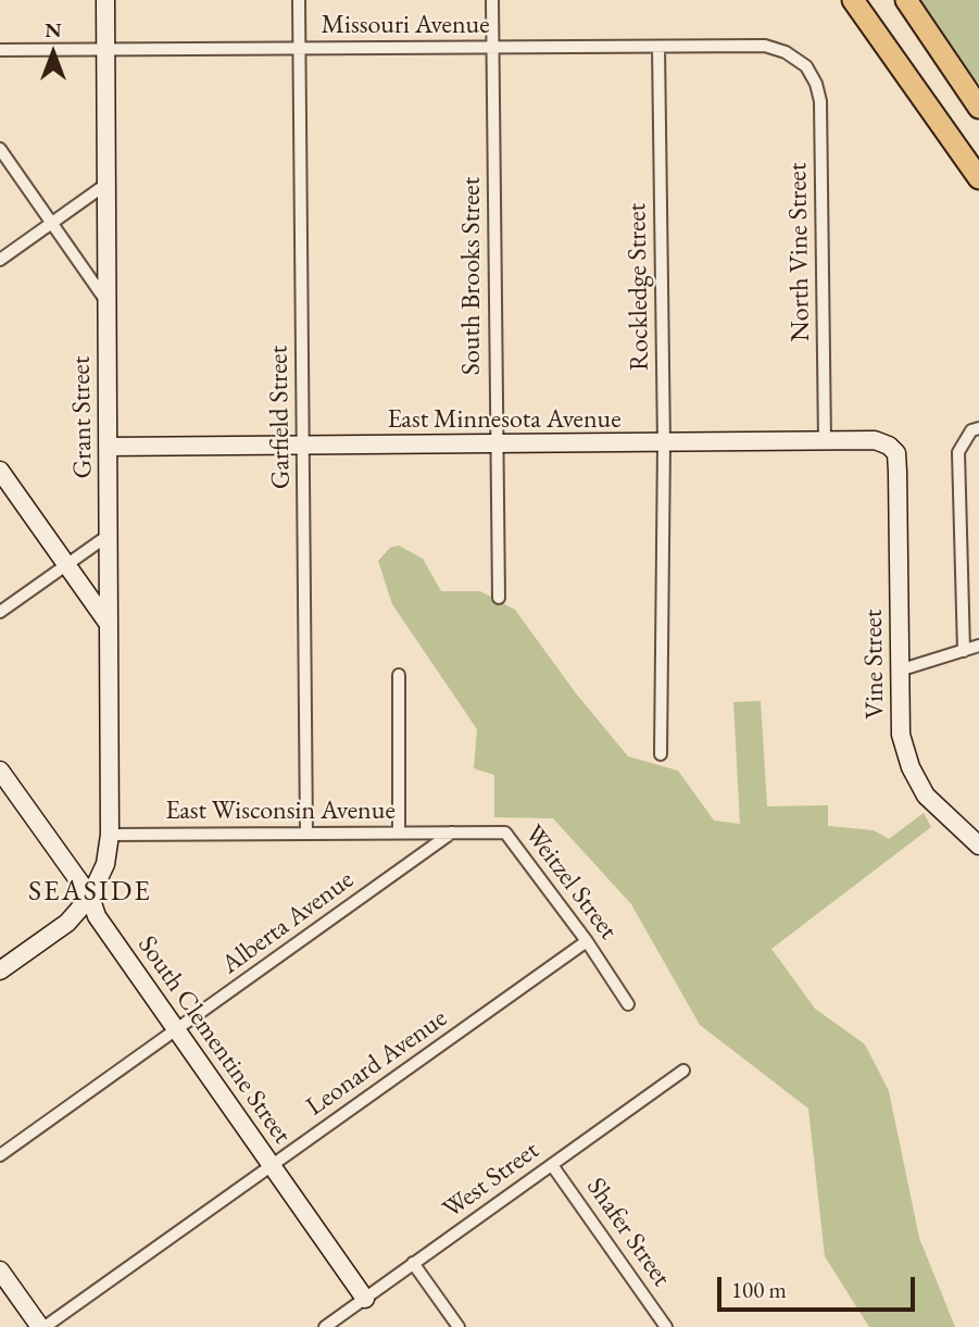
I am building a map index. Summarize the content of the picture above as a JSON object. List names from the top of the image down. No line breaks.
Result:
{"streets":{"street":["Missouri Avenue","North Vine Street","South Brooks Street","Rockledge Street","Grant Street","Garfield Street","East Minnesota Avenue","Vine Street","East Wisconsin Avenue","Weitzel Street","Alberta Avenue","South Clementine Street","Leonard Avenue","West Street","Shafer Street"]},"crossings":[["Missouri Avenue","North Vine Street"],["Missouri Avenue","South Brooks Street"],["Missouri Avenue","Rockledge Street"],["Missouri Avenue","Grant Street"],["Missouri Avenue","Garfield Street"],["North Vine Street","East Minnesota Avenue"],["South Brooks Street","East Minnesota Avenue"],["Rockledge Street","East Minnesota Avenue"],["Grant Street","East Minnesota Avenue"],["Grant Street","East Wisconsin Avenue"],["Grant Street","South Clementine Street"],["Garfield Street","East Minnesota Avenue"],["Garfield Street","East Wisconsin Avenue"],["East Minnesota Avenue","Vine Street"],["East Wisconsin Avenue","Weitzel Street"],["East Wisconsin Avenue","Alberta Avenue"],["Weitzel Street","Alberta Avenue"],["Weitzel Street","Leonard Avenue"],["Alberta Avenue","South Clementine Street"],["South Clementine Street","Leonard Avenue"],["South Clementine Street","West Street"],["West Street","Shafer Street"]],"districts":["SEASIDE"],"scale_bar":"100 m","north":"top"}
